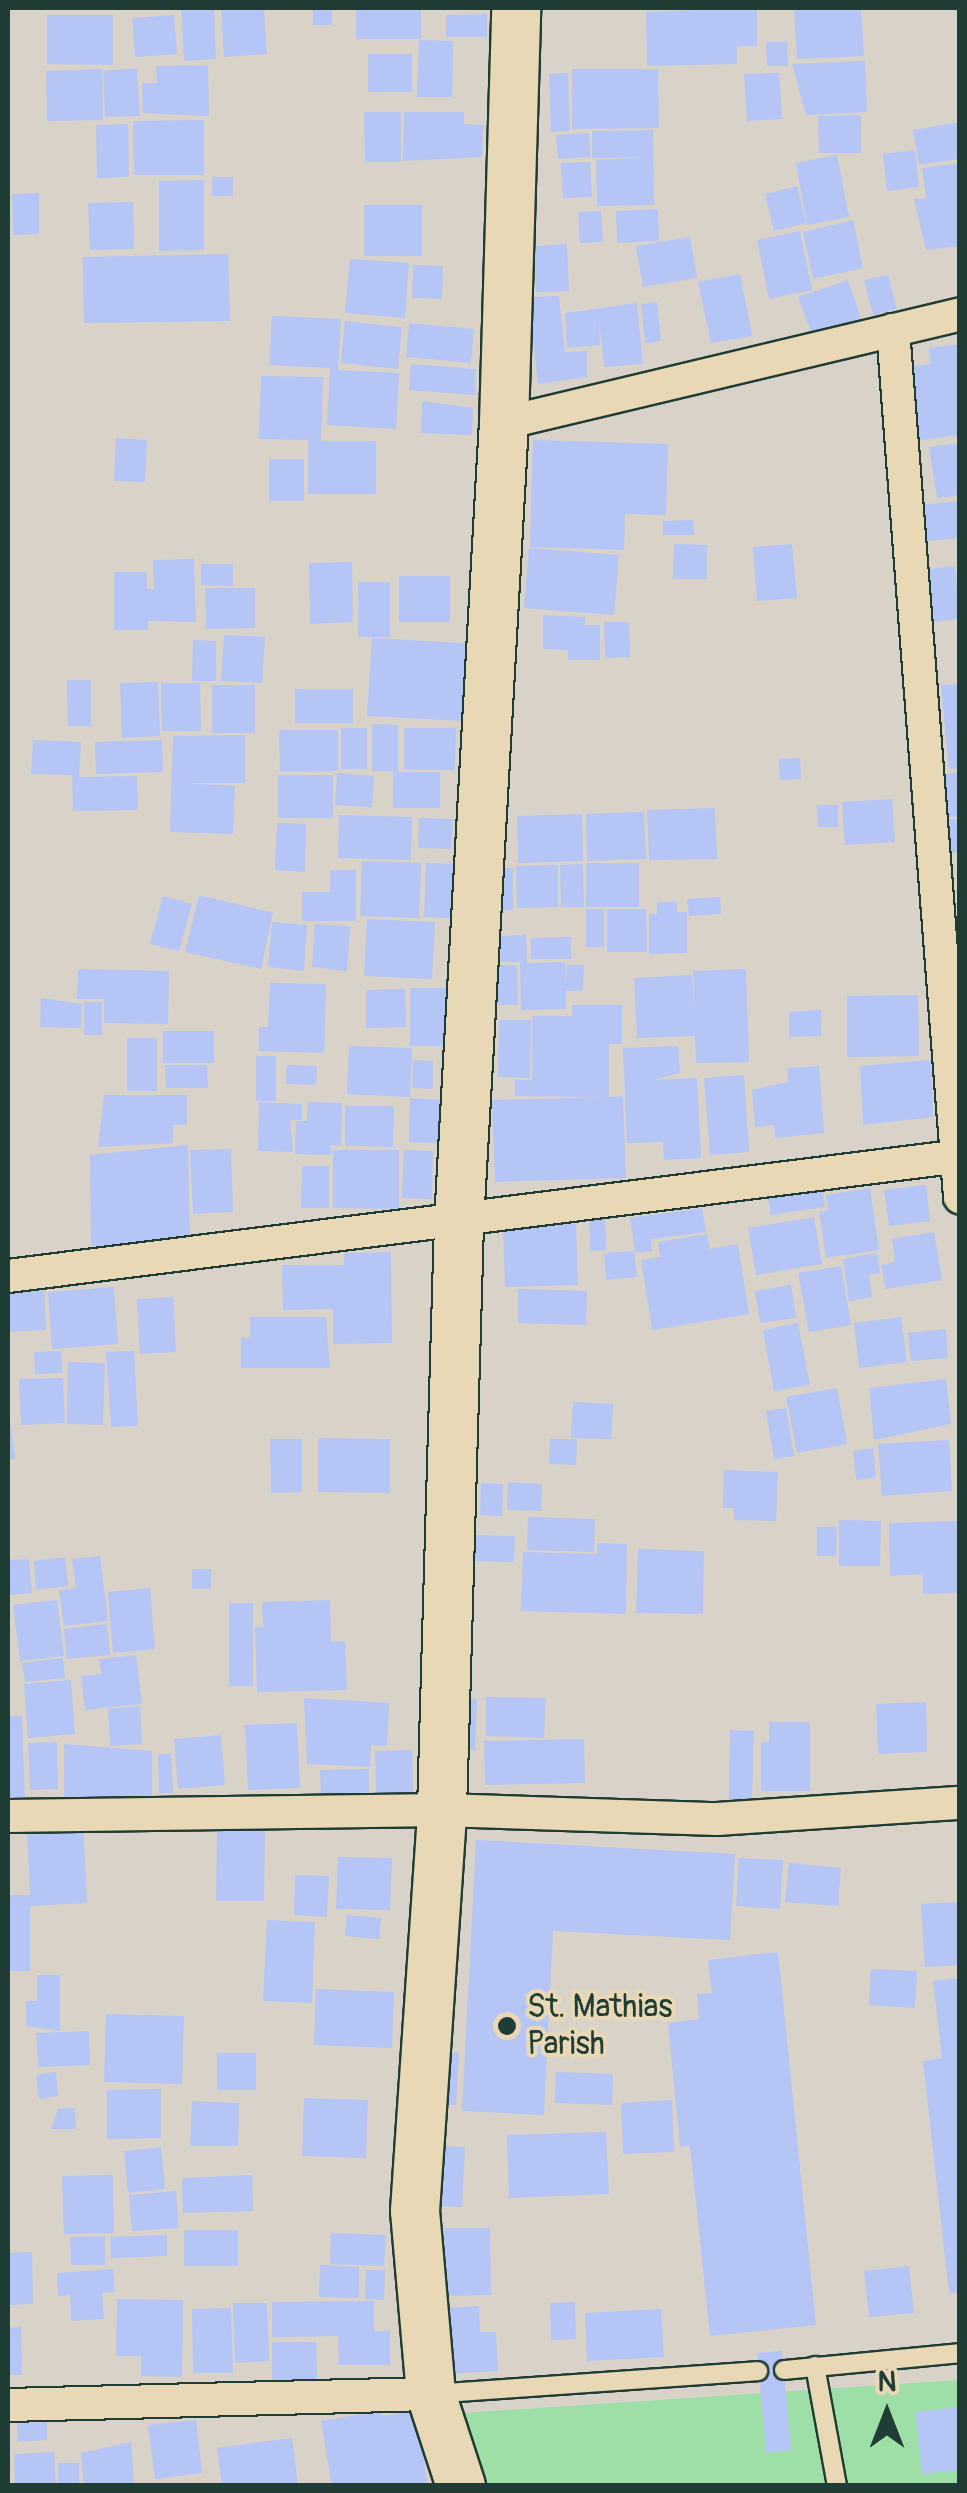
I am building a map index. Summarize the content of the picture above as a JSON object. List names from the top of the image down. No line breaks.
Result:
{"places":["St. Mathias Parish"],"north":"top"}
